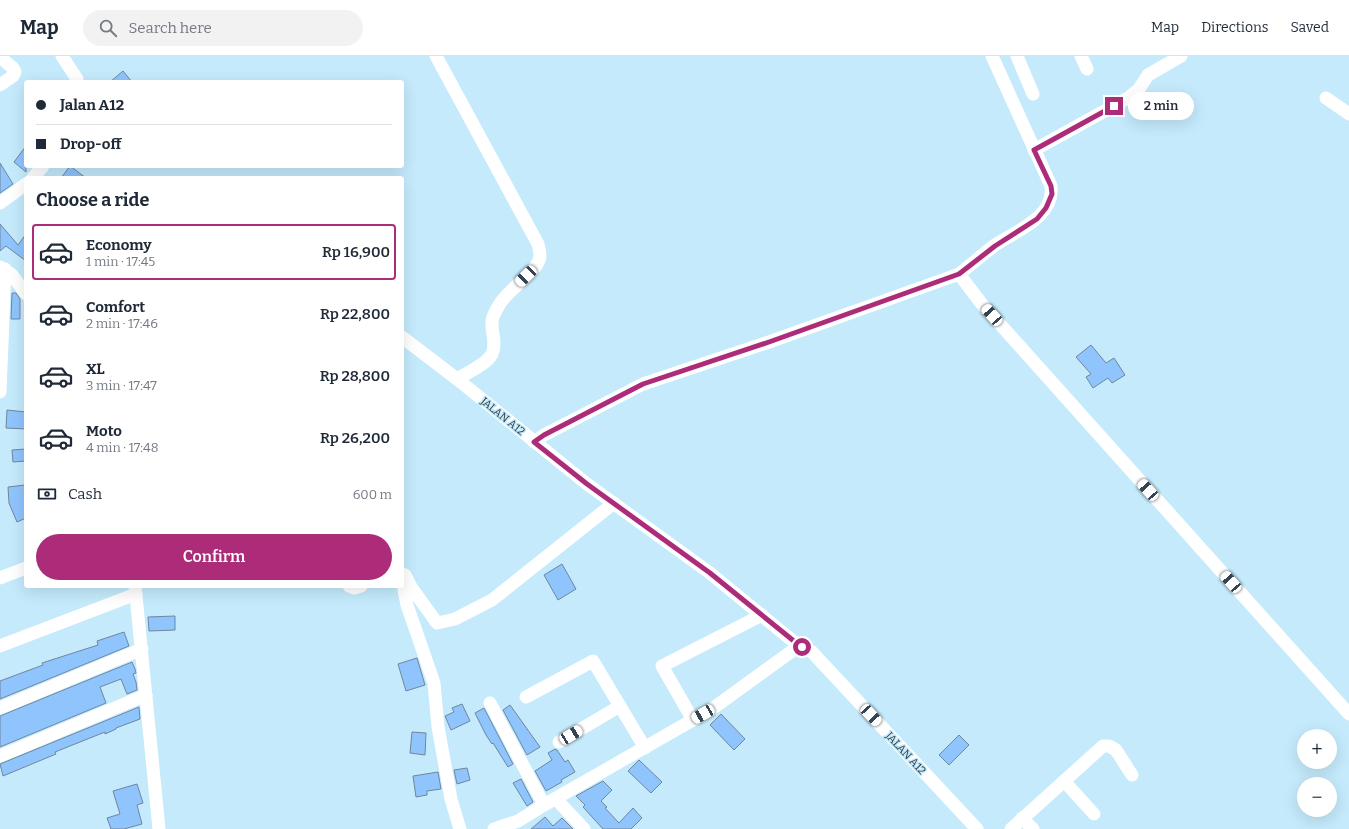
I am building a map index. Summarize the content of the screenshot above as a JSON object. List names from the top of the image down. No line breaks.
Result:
{"streets":{"street":["JALAN A12"]},"page":{"header":"Map","search":"Search here","nav":["Map","Directions","Saved"],"banner":["Jalan A12","Drop-off"],"bubble":"2 min","heading":"Choose a ride","list":[{"name":"Economy","note":"1 min · 17:45","value":"Rp 16,900"},{"name":"Comfort","note":"2 min · 17:46","value":"Rp 22,800"},{"name":"XL","note":"3 min · 17:47","value":"Rp 28,800"},{"name":"Moto","note":"4 min · 17:48","value":"Rp 26,200"}],"pay":["Cash","600 m"],"buttons":"Confirm","map_buttons":["+","−"]}}
